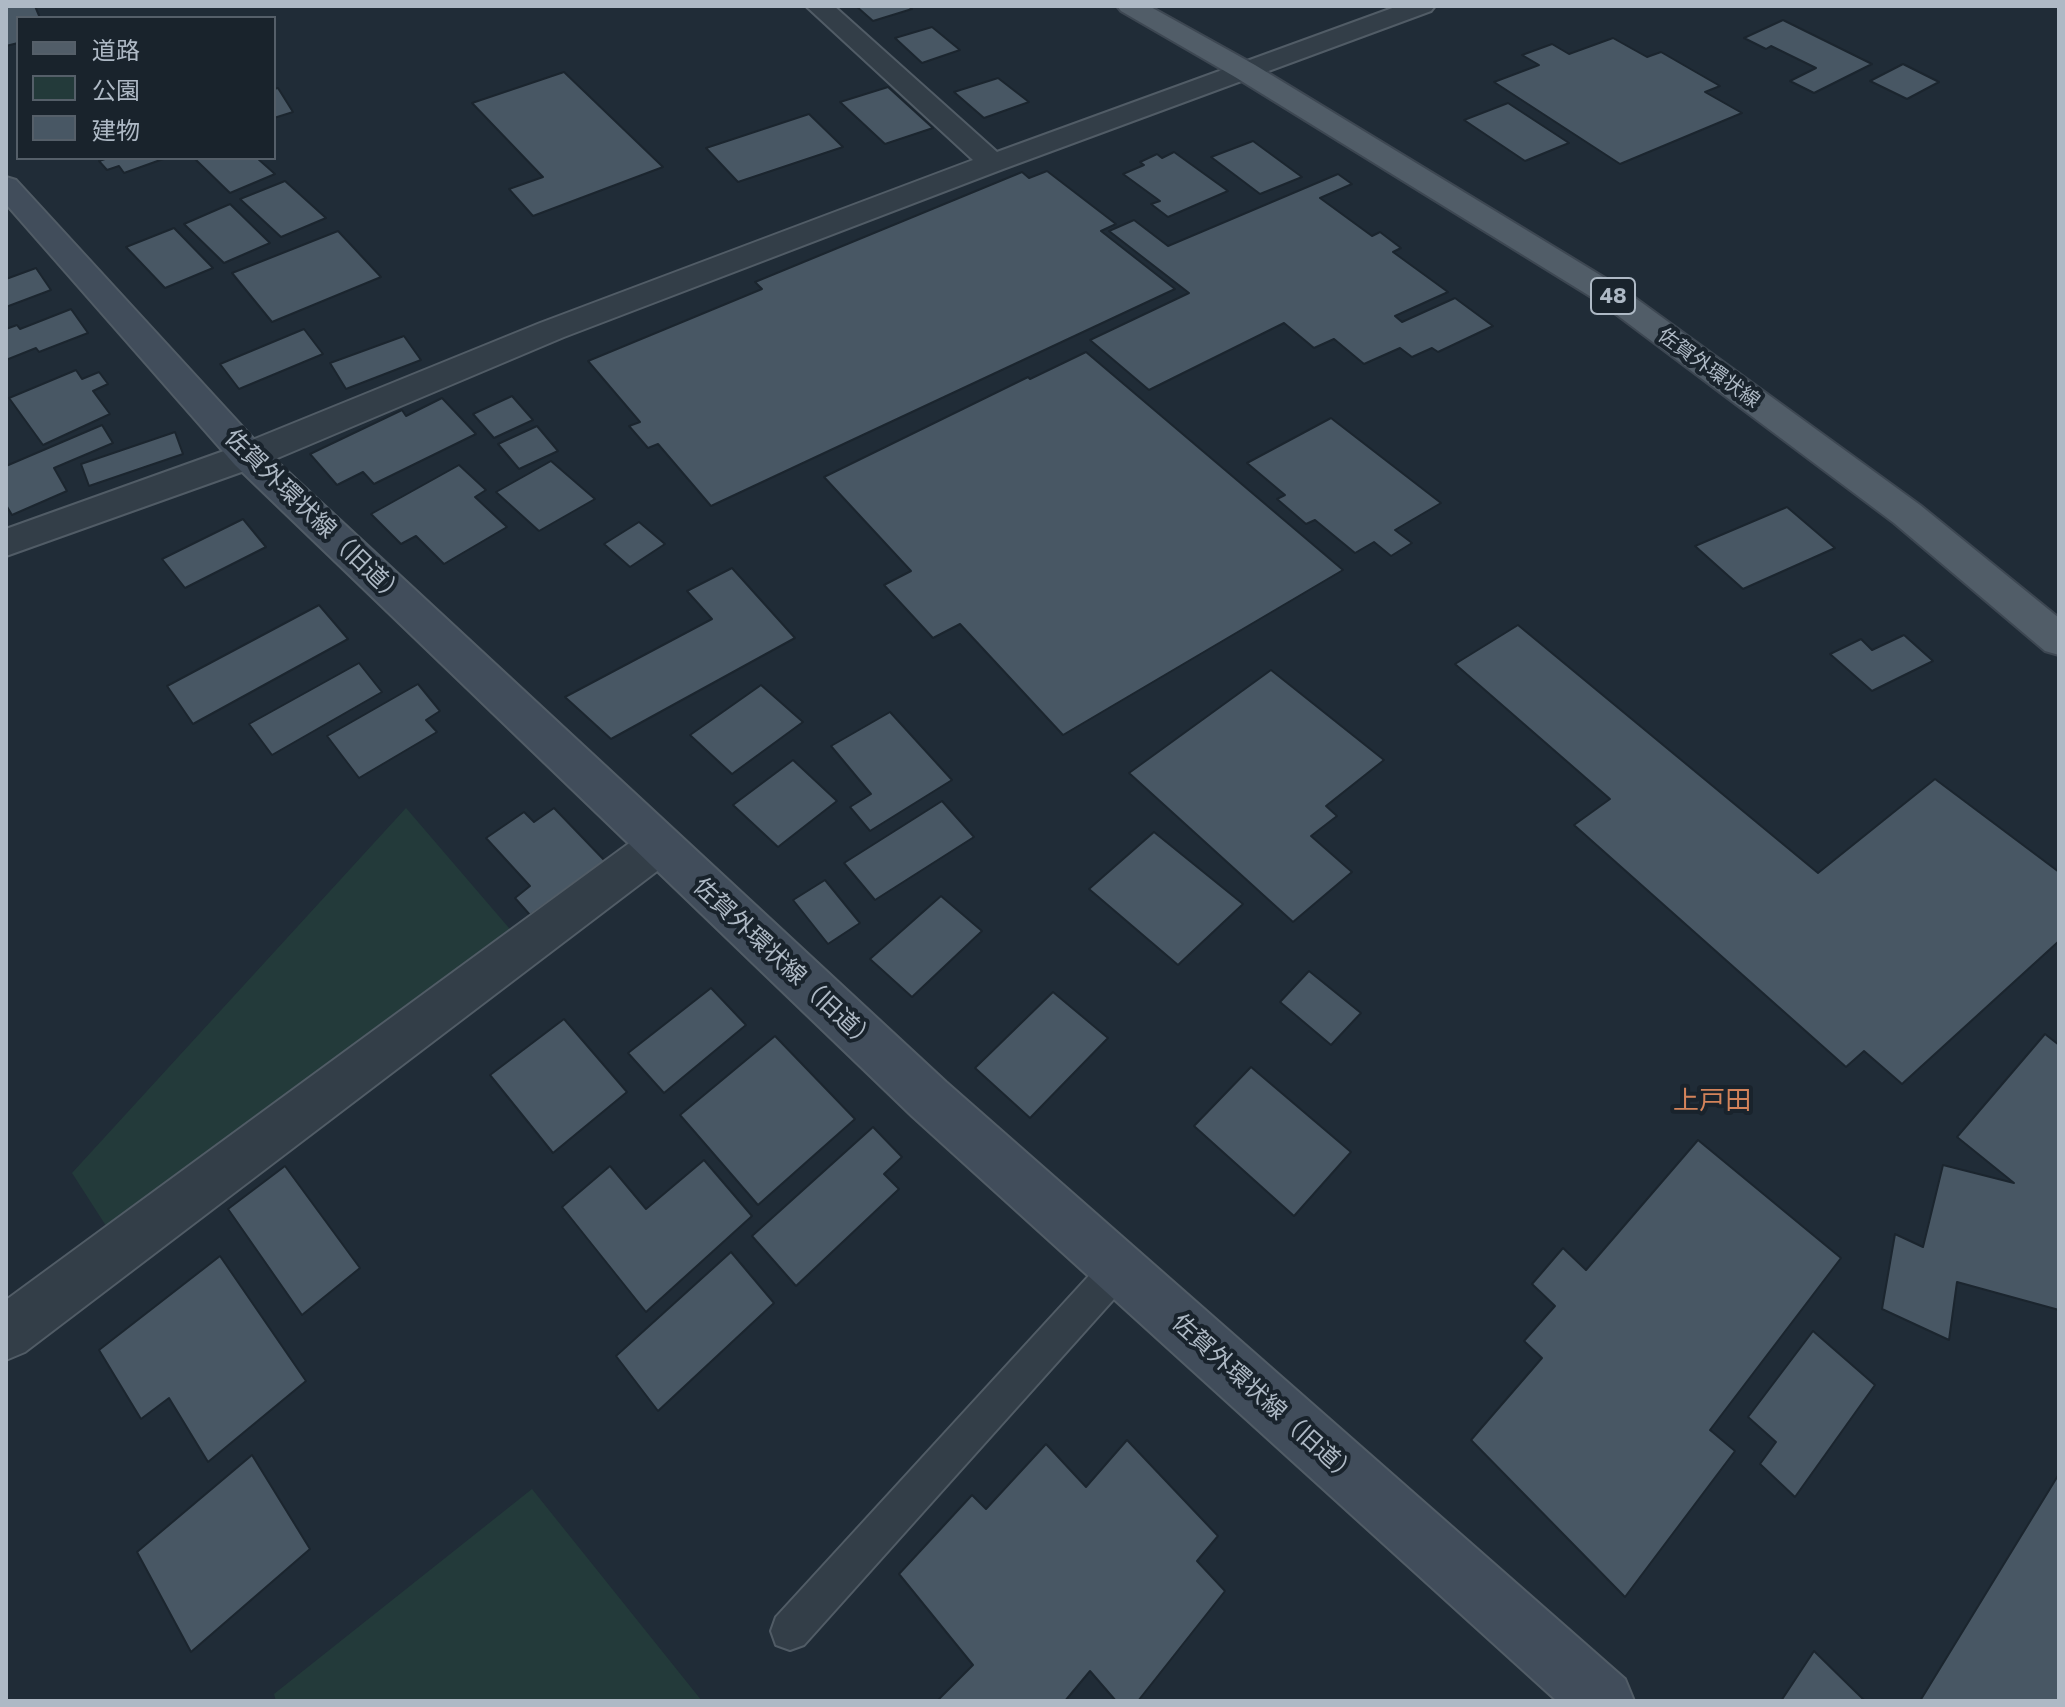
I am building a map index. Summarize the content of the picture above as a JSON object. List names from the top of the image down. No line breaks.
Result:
{"streets":{"main road":["48","佐賀外環状線"],"street":["佐賀外環状線（旧道）"]},"districts":["上戸田"],"legend":["道路","公園","建物"]}
